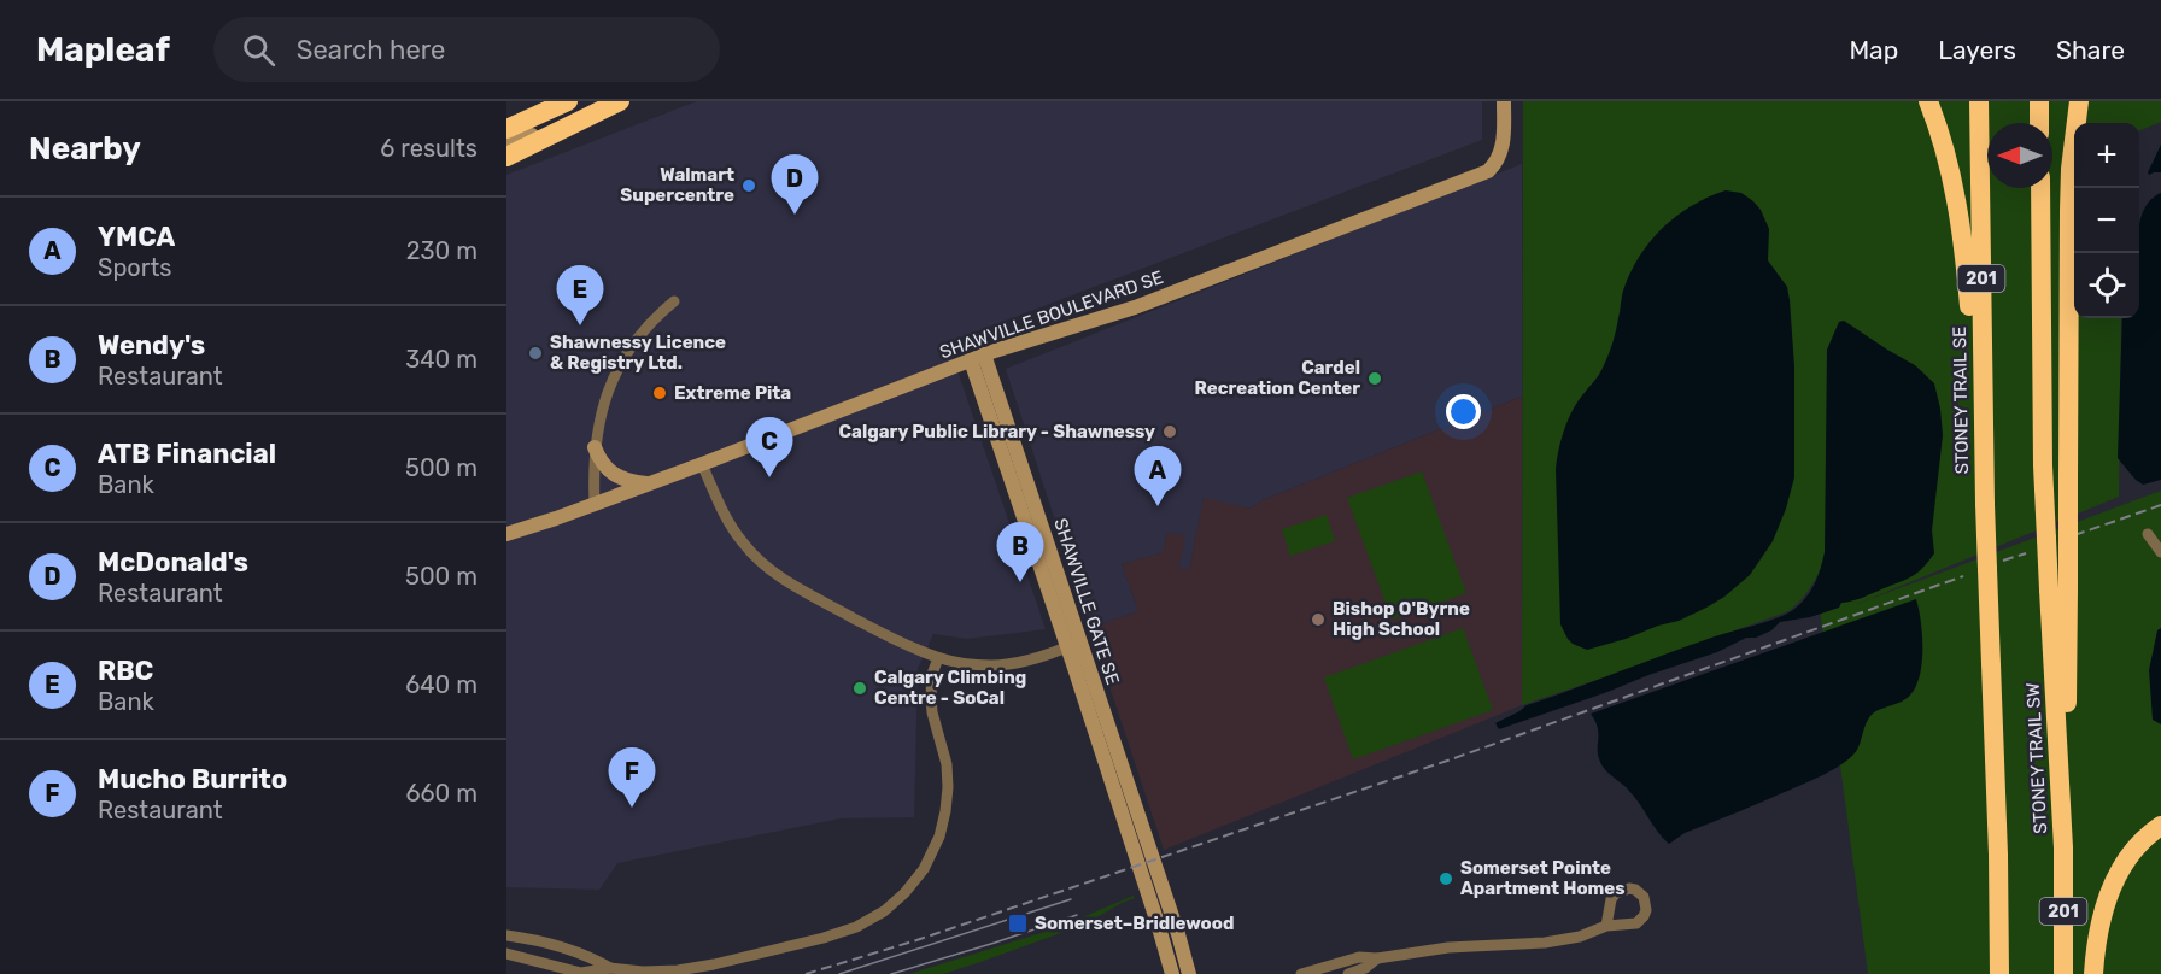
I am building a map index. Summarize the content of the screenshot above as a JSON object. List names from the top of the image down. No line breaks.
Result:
{"streets":{"highway":["201","STONEY TRAIL SE","STONEY TRAIL SW"],"street":["SHAWVILLE BOULEVARD SE","SHAWVILLE GATE SE"]},"crossings":[["SHAWVILLE BOULEVARD SE","SHAWVILLE GATE SE"]],"places":{"other":["Walmart Supercentre","Shawnessy Licence & Registry Ltd.","Cardel Recreation Center","Extreme Pita","Calgary Public Library - Shawnessy","Bishop O'Byrne High School","Calgary Climbing Centre - SoCal","Somerset Pointe Apartment Homes"],"transit":["Somerset–Bridlewood"]},"north":"left","page":{"header":"Mapleaf","search":"Search here","nav":["Map","Layers","Share"],"heading":["Nearby","6 results"],"map_buttons":["+","−"],"pins":["D","E","C","A","B","F"],"list":[{"mark":"A","name":"YMCA","note":"Sports","value":"230 m"},{"mark":"B","name":"Wendy's","note":"Restaurant","value":"340 m"},{"mark":"C","name":"ATB Financial","note":"Bank","value":"500 m"},{"mark":"D","name":"McDonald's","note":"Restaurant","value":"500 m"},{"mark":"E","name":"RBC","note":"Bank","value":"640 m"},{"mark":"F","name":"Mucho Burrito","note":"Restaurant","value":"660 m"}]}}
